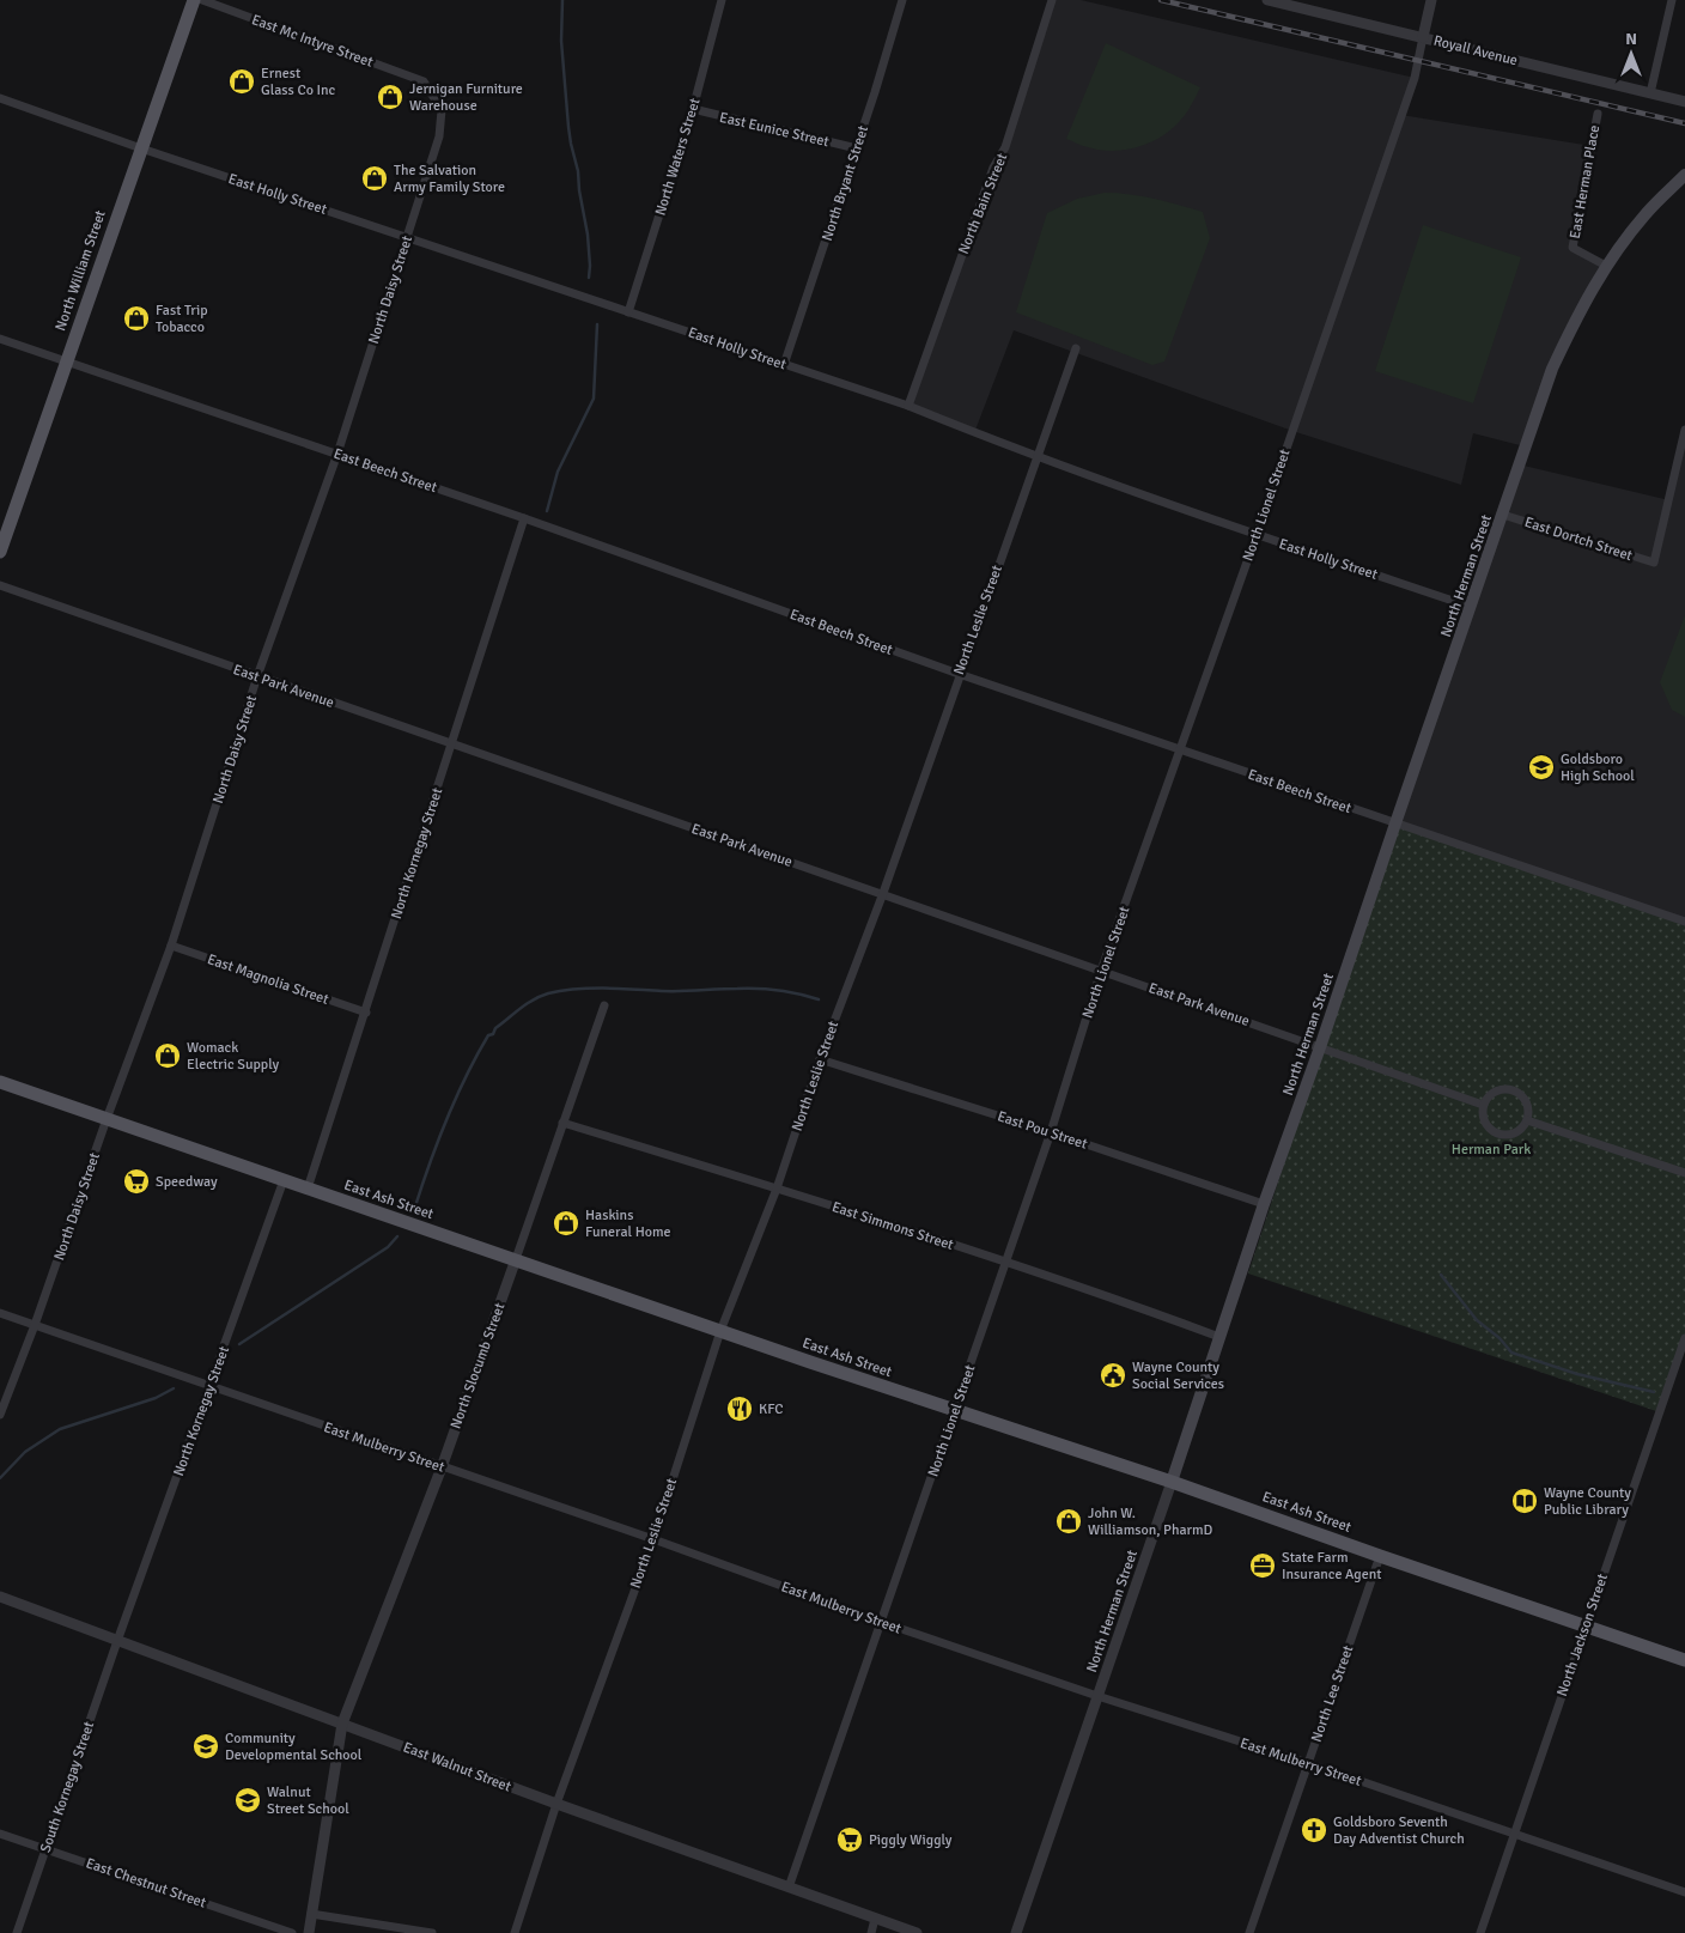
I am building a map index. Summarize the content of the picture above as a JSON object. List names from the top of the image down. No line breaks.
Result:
{"streets":{"main road":["North William Street","North Herman Street","East Ash Street"],"street":["East Mc Intyre Street","Royall Avenue","East Eunice Street","North Waters Street","East Herman Place","North Bryant Street","East Holly Street","North Bain Street","North Daisy Street","East Beech Street","North Lionel Street","East Dortch Street","North Leslie Street","East Park Avenue","North Kornegay Street","East Magnolia Street","East Pou Street","East Simmons Street","North Slocumb Street","East Mulberry Street","North Jackson Street","North Lee Street","East Walnut Street","South Kornegay Street","East Chestnut Street"]},"crossings":[["East Mc Intyre Street","North Daisy Street"],["Royall Avenue","North Lionel Street"],["East Eunice Street","North Waters Street"],["East Eunice Street","North Bryant Street"],["North Waters Street","East Holly Street"],["East Herman Place","North Herman Street"],["North Bryant Street","East Holly Street"],["East Holly Street","North Bain Street"],["East Holly Street","North William Street"],["East Holly Street","North Daisy Street"],["East Holly Street","North Lionel Street"],["East Holly Street","North Herman Street"],["East Holly Street","North Leslie Street"],["North William Street","East Beech Street"],["North Daisy Street","East Beech Street"],["North Daisy Street","East Park Avenue"],["North Daisy Street","East Magnolia Street"],["North Daisy Street","East Ash Street"],["North Daisy Street","East Mulberry Street"],["East Beech Street","North Lionel Street"],["East Beech Street","North Herman Street"],["East Beech Street","North Leslie Street"],["East Beech Street","North Kornegay Street"],["North Lionel Street","East Park Avenue"],["North Lionel Street","East Pou Street"],["North Lionel Street","East Ash Street"],["North Lionel Street","East Simmons Street"],["North Lionel Street","East Mulberry Street"],["North Lionel Street","East Walnut Street"],["East Dortch Street","North Herman Street"],["North Herman Street","East Park Avenue"],["North Herman Street","East Pou Street"],["North Herman Street","East Ash Street"],["North Herman Street","East Simmons Street"],["North Herman Street","East Mulberry Street"],["North Leslie Street","East Park Avenue"],["North Leslie Street","East Pou Street"],["North Leslie Street","East Ash Street"],["North Leslie Street","East Simmons Street"],["North Leslie Street","East Mulberry Street"],["North Leslie Street","East Walnut Street"],["East Park Avenue","North Kornegay Street"],["North Kornegay Street","East Magnolia Street"],["North Kornegay Street","East Ash Street"],["North Kornegay Street","East Mulberry Street"],["North Kornegay Street","East Walnut Street"],["North Kornegay Street","South Kornegay Street"],["East Ash Street","North Slocumb Street"],["East Ash Street","North Jackson Street"],["East Ash Street","North Lee Street"],["East Simmons Street","North Slocumb Street"],["North Slocumb Street","East Mulberry Street"],["North Slocumb Street","East Walnut Street"],["East Mulberry Street","North Jackson Street"],["East Mulberry Street","North Lee Street"],["East Walnut Street","South Kornegay Street"],["South Kornegay Street","East Chestnut Street"]],"parks":["Herman Park"],"places":{"shop":["Ernest Glass Co Inc","Jernigan Furniture Warehouse","The Salvation Army Family Store","Fast Trip Tobacco","Womack Electric Supply","Haskins Funeral Home","John W. Williamson, PharmD"],"school or university":["Goldsboro High School","Community Developmental School","Walnut Street School"],"supermarket":["Speedway","Piggly Wiggly"],"public building":["Wayne County Social Services"],"restaurant":["KFC"],"library":["Wayne County Public Library"],"office":["State Farm Insurance Agent"],"church":["Goldsboro Seventh Day Adventist Church"]},"north":"top"}
